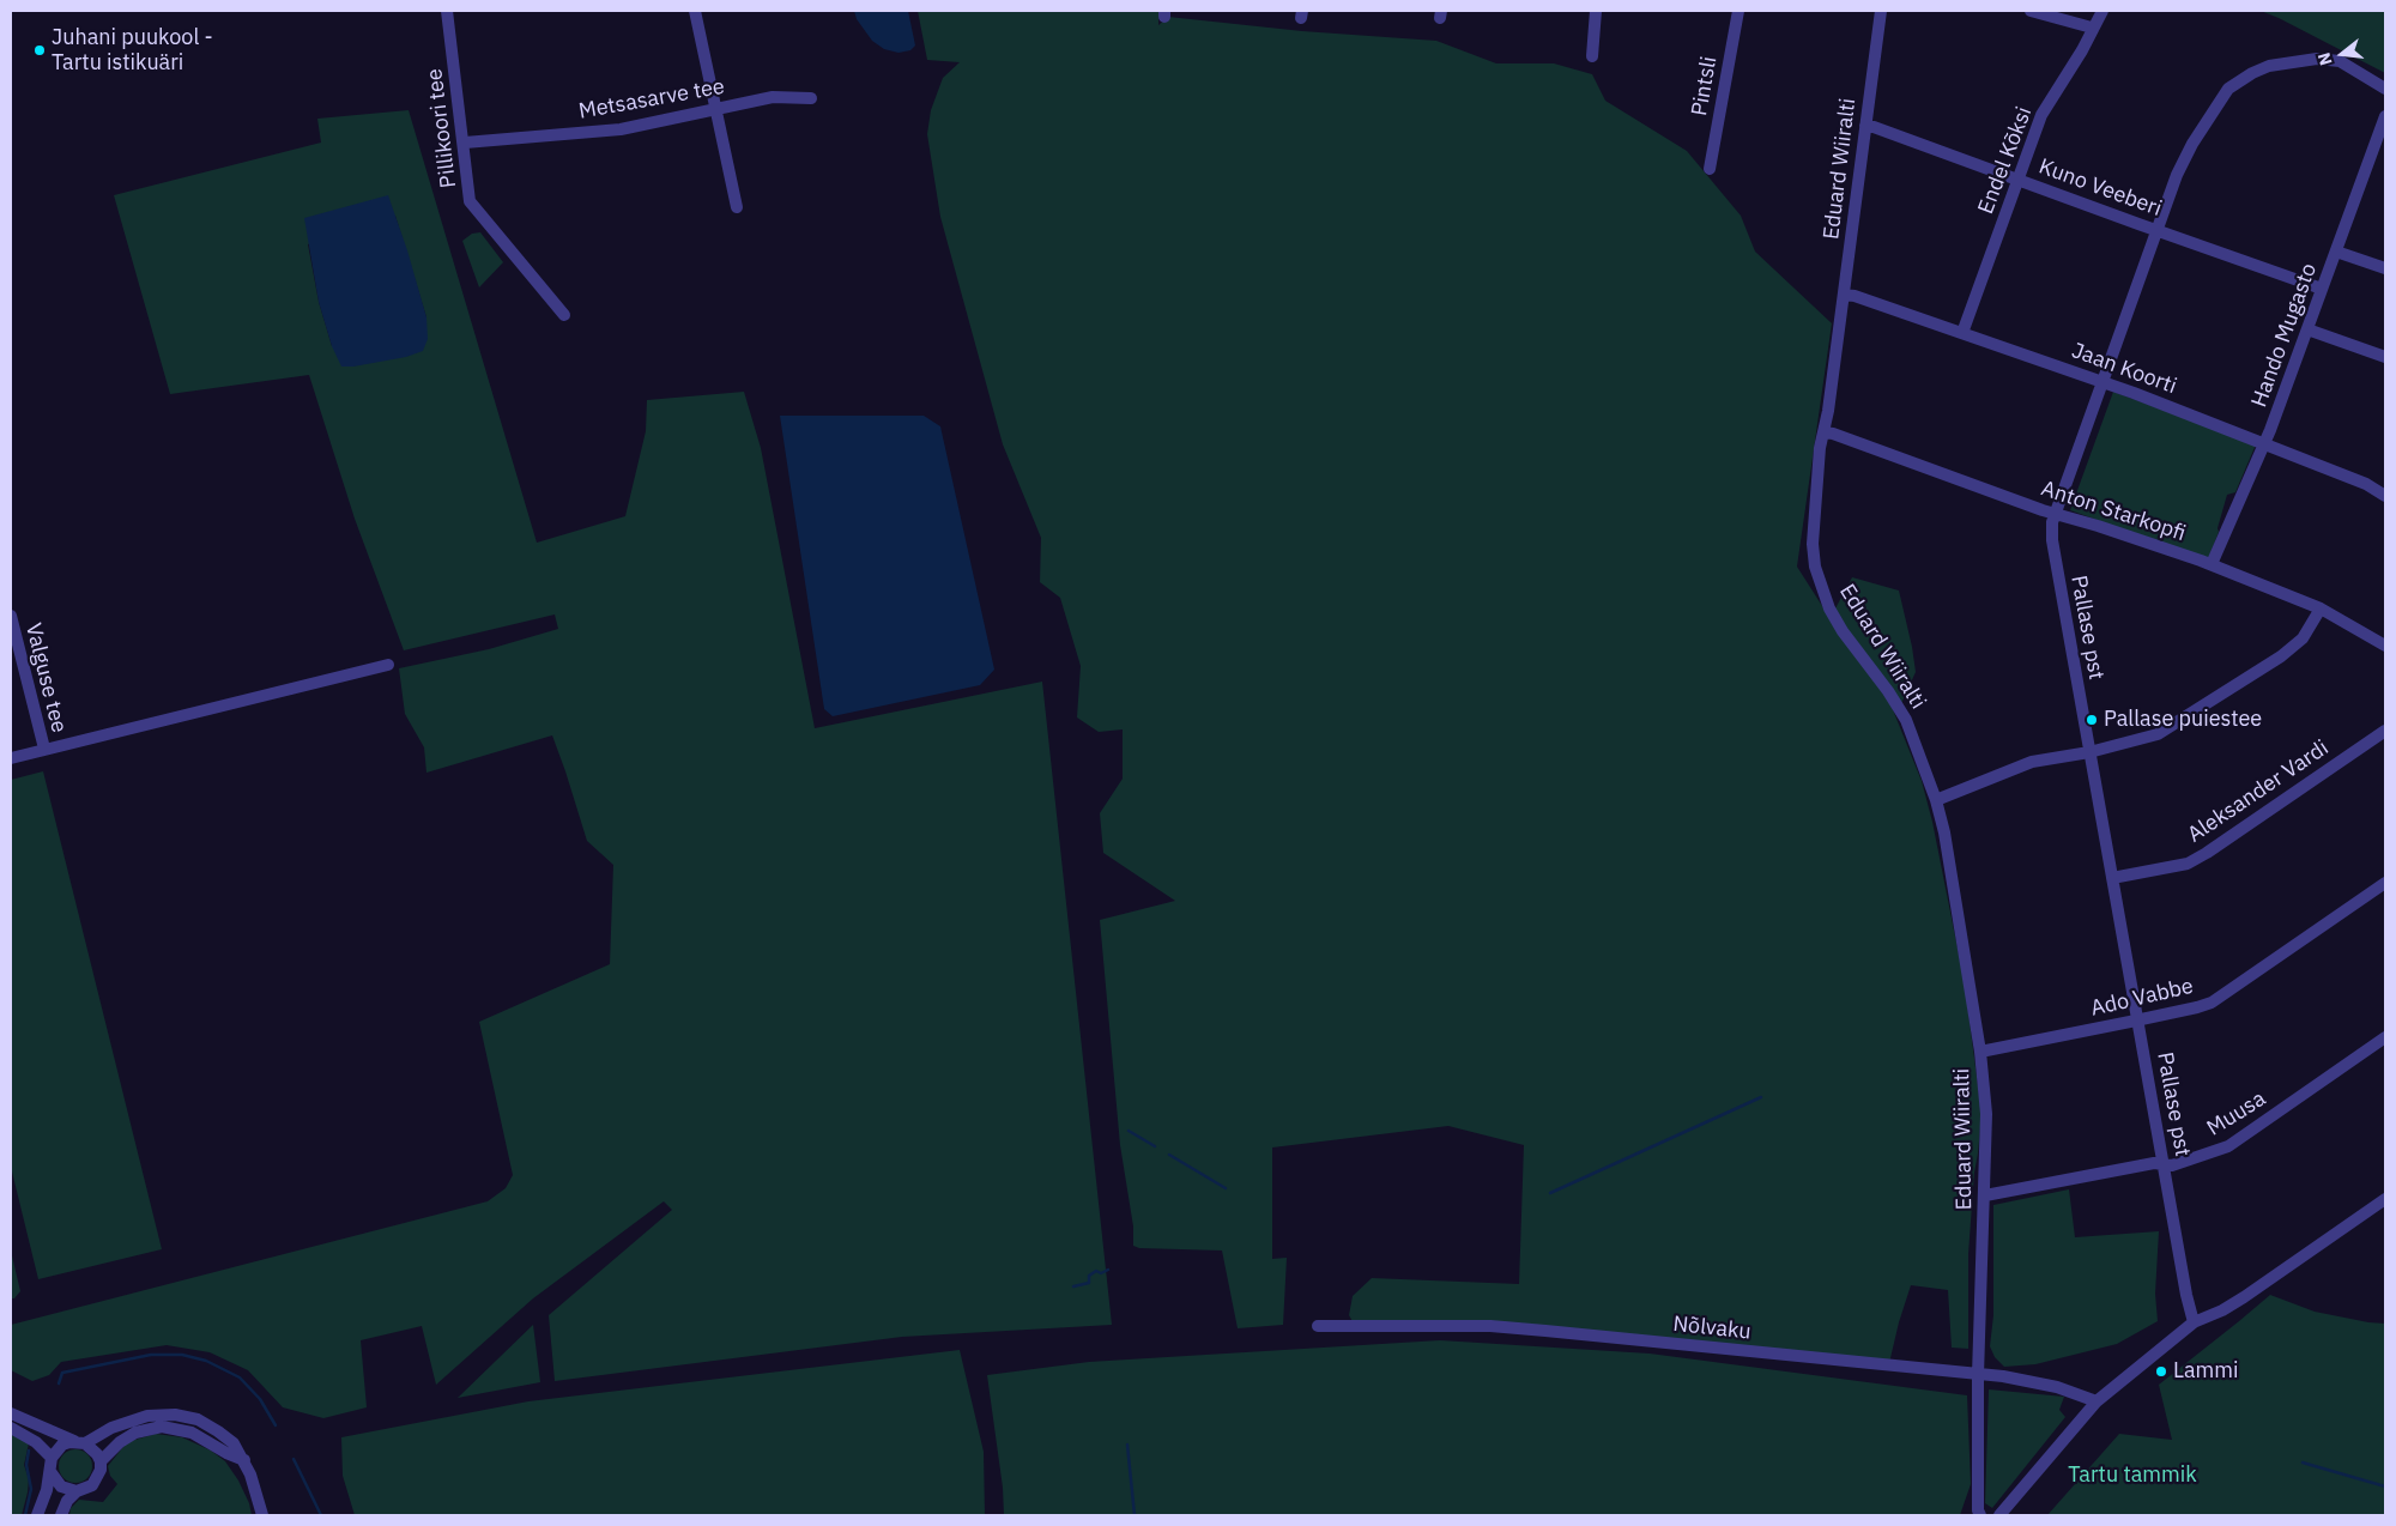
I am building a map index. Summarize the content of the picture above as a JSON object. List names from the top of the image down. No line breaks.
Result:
{"streets":{"street":["Pintsli","Metsasarve tee","Pillikoori tee","Endel Kõksi","Eduard Wiiralti","Kuno Veeberi","Hando Mugasto","Jaan Koorti","Anton Starkopfi","Pallase pst","Valguse tee","Aleksander Vardi","Ado Vabbe","Muusa","Nõlvaku"]},"crossings":[["Metsasarve tee","Pillikoori tee"],["Endel Kõksi","Kuno Veeberi"],["Endel Kõksi","Jaan Koorti"],["Eduard Wiiralti","Kuno Veeberi"],["Eduard Wiiralti","Jaan Koorti"],["Eduard Wiiralti","Anton Starkopfi"],["Eduard Wiiralti","Ado Vabbe"],["Eduard Wiiralti","Muusa"],["Eduard Wiiralti","Nõlvaku"],["Kuno Veeberi","Hando Mugasto"],["Kuno Veeberi","Pallase pst"],["Hando Mugasto","Jaan Koorti"],["Hando Mugasto","Anton Starkopfi"],["Jaan Koorti","Pallase pst"],["Anton Starkopfi","Pallase pst"],["Pallase pst","Aleksander Vardi"],["Pallase pst","Ado Vabbe"],["Pallase pst","Muusa"]],"parks":["Tartu tammik"],"places":["Juhani puukool - Tartu istikuäri","Pallase puiestee","Lammi"],"north":"left"}
